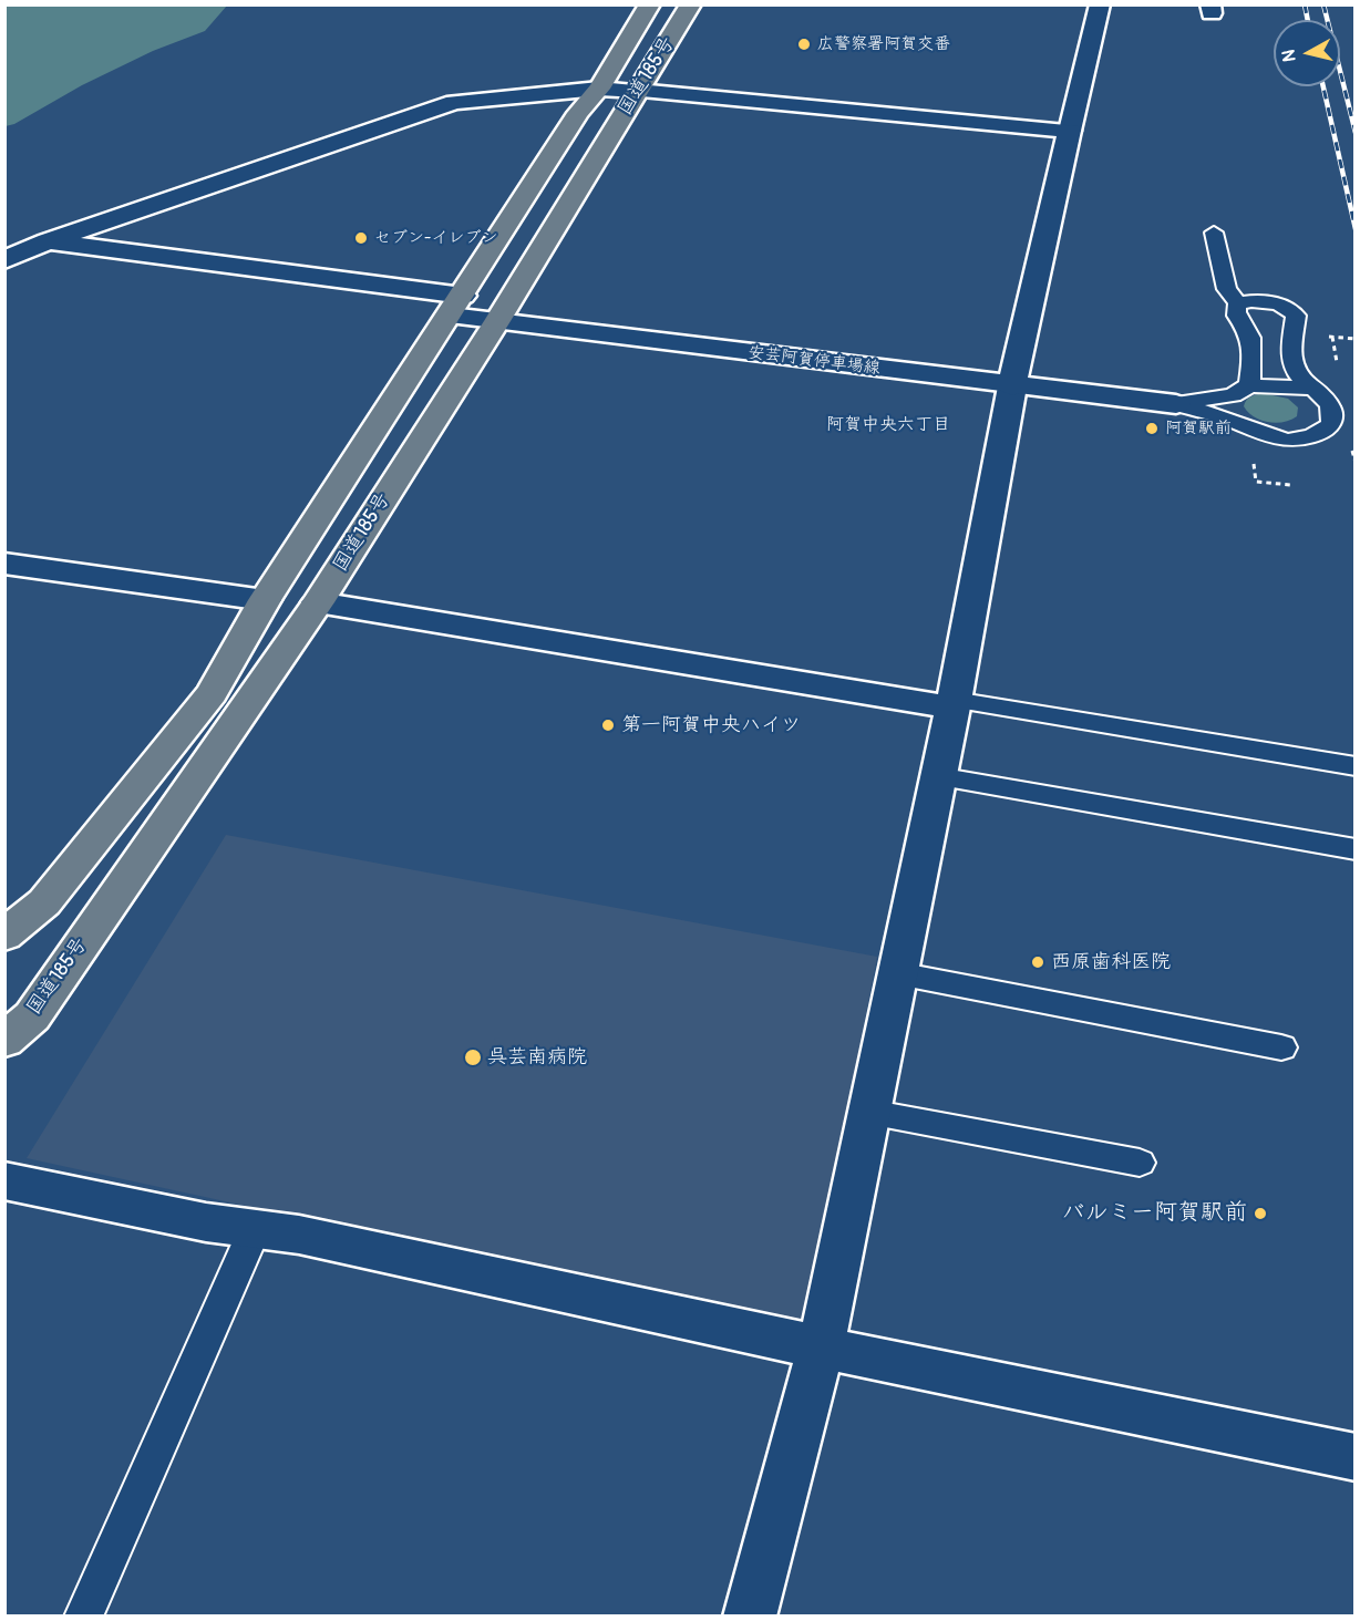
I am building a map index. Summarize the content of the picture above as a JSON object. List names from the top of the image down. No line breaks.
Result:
{"streets":{"highway":["国道185号"],"street":["安芸阿賀停車場線"]},"crossings":[["国道185号","安芸阿賀停車場線"]],"districts":["阿賀中央六丁目"],"places":["広警察署阿賀交番","セブン-イレブン","阿賀駅前","第一阿賀中央ハイツ","西原歯科医院","呉芸南病院","バルミー阿賀駅前"],"north":"left"}
